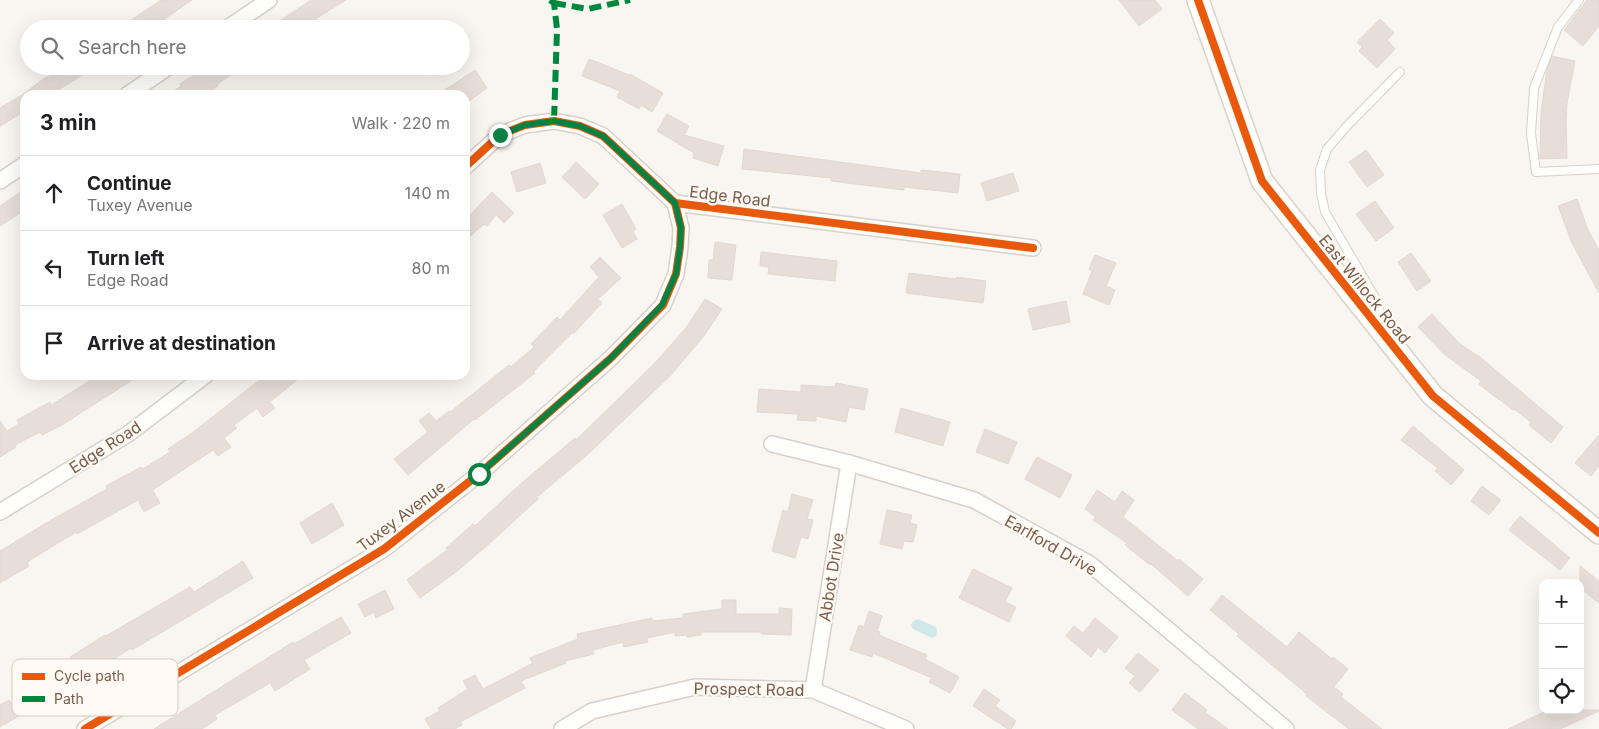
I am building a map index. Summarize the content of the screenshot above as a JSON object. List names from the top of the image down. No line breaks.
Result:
{"streets":{"street":["Edge Road","East Willock Road","Tuxey Avenue","Earlford Drive","Abbot Drive","Prospect Road"]},"crossings":[["Edge Road","Tuxey Avenue"],["Earlford Drive","Abbot Drive"],["Abbot Drive","Prospect Road"]],"legend":["Cycle path","Path"],"page":{"search":"Search here","heading":["3 min","Walk · 220 m"],"list":[["Continue","Tuxey Avenue","140 m"],["Turn left","Edge Road","80 m"],"Arrive at destination"],"map_buttons":["+","−"]}}
